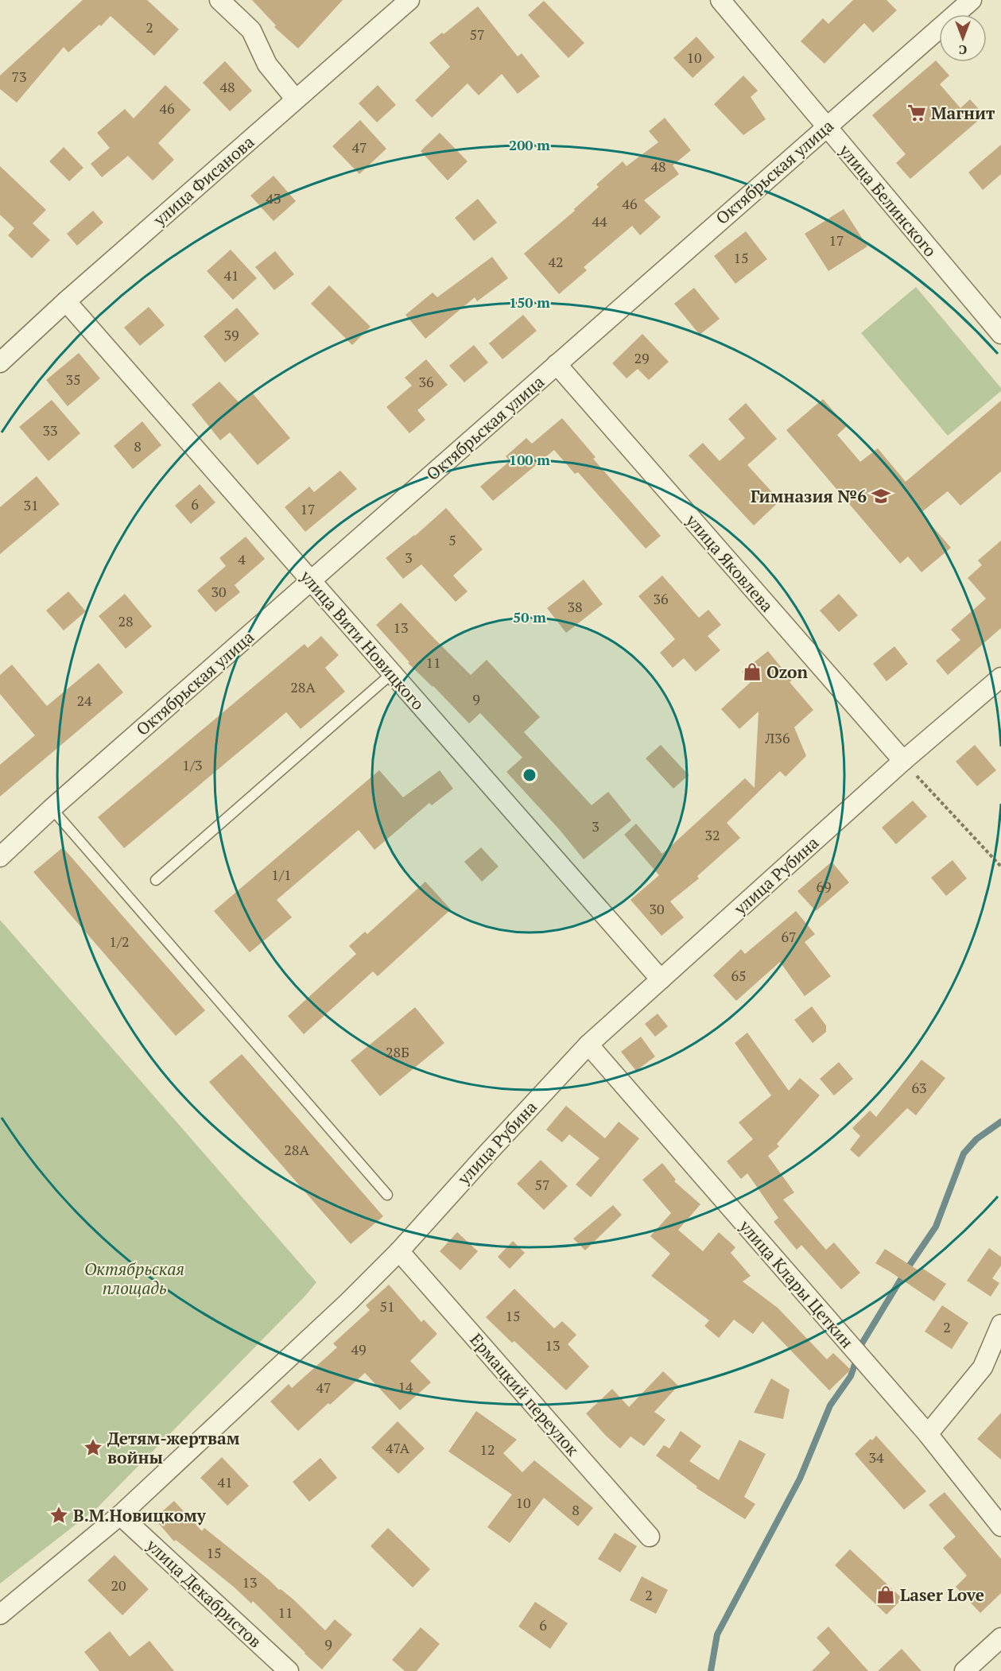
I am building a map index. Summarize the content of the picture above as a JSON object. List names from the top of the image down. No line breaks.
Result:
{"streets":{"street":["Октябрьская улица","улица Фисанова","улица Белинского","улица Яковлева","улица Вити Новицкого","улица Рубина","улица Клары Цеткин","Ермацкий переулок","улица Декабристов"]},"crossings":[["Октябрьская улица","улица Белинского"],["Октябрьская улица","улица Яковлева"],["Октябрьская улица","улица Вити Новицкого"],["улица Фисанова","улица Вити Новицкого"],["улица Яковлева","улица Рубина"],["улица Вити Новицкого","улица Рубина"],["улица Рубина","улица Клары Цеткин"],["улица Рубина","Ермацкий переулок"],["улица Рубина","улица Декабристов"]],"parks":["Октябрьская площадь"],"places":{"supermarket":["Магнит"],"school or university":["Гимназия №6"],"shop":["Ozon","Laser Love"],"place":["Детям-жертвам войны","В.М.Новицкому"]},"house_numbers":["2","57","10","73","48","46","47","48","43","46","44","17","15","42","41","39","29","35","36","33","8","6","31","17","5","3","4","30","36","38","28","13","11","28А","9","24","Л36","1/3","3","32","1/1","69","30","67","1/2","65","28Б","63","28А","57","51","15","2","13","49","14","47","47А","12","34","41","10","8","15","13","20","2","11","6","9"],"north":"bottom","rings":["200 m","150 m","100 m","50 m"]}
